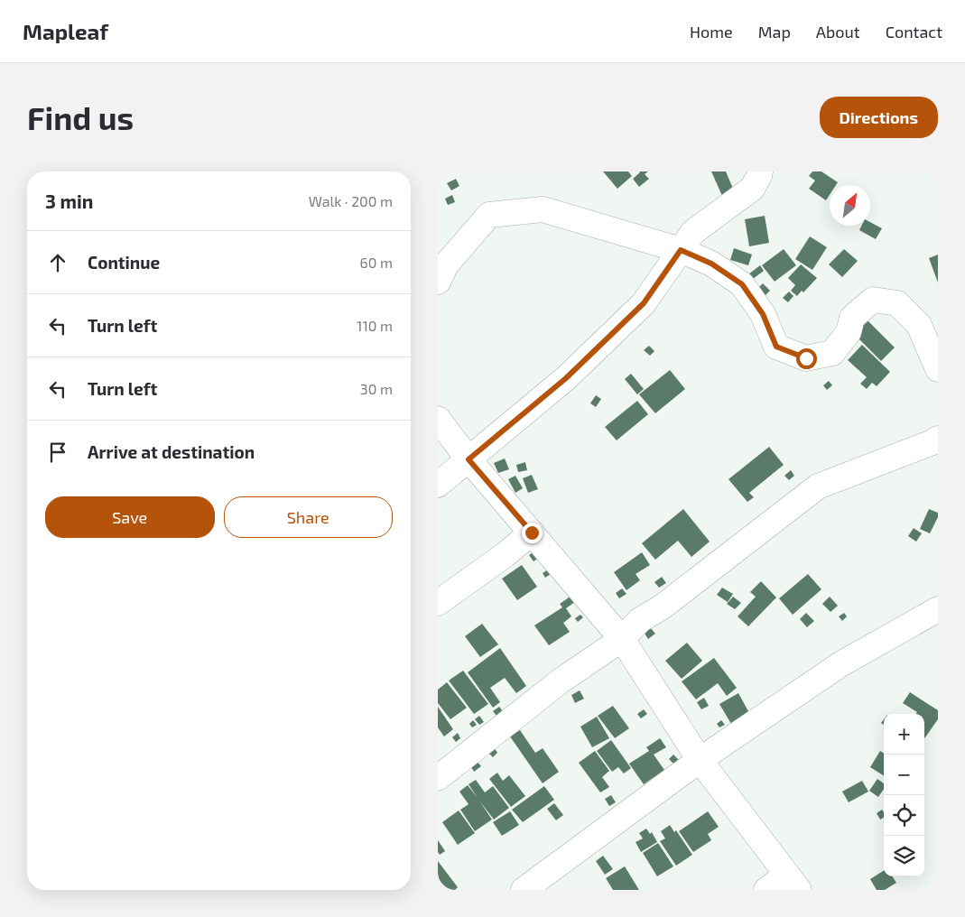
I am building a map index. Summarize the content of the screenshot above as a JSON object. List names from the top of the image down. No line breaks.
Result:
{"north":"top right","page":{"header":"Mapleaf","nav":["Home","Map","About","Contact"],"buttons":["Directions",["Save","Share"]],"title":"Find us","heading":["3 min","Walk · 200 m"],"list":[["Continue","60 m"],["Turn left","110 m"],["Turn left","30 m"],"Arrive at destination"],"map_buttons":["+","−"]}}
